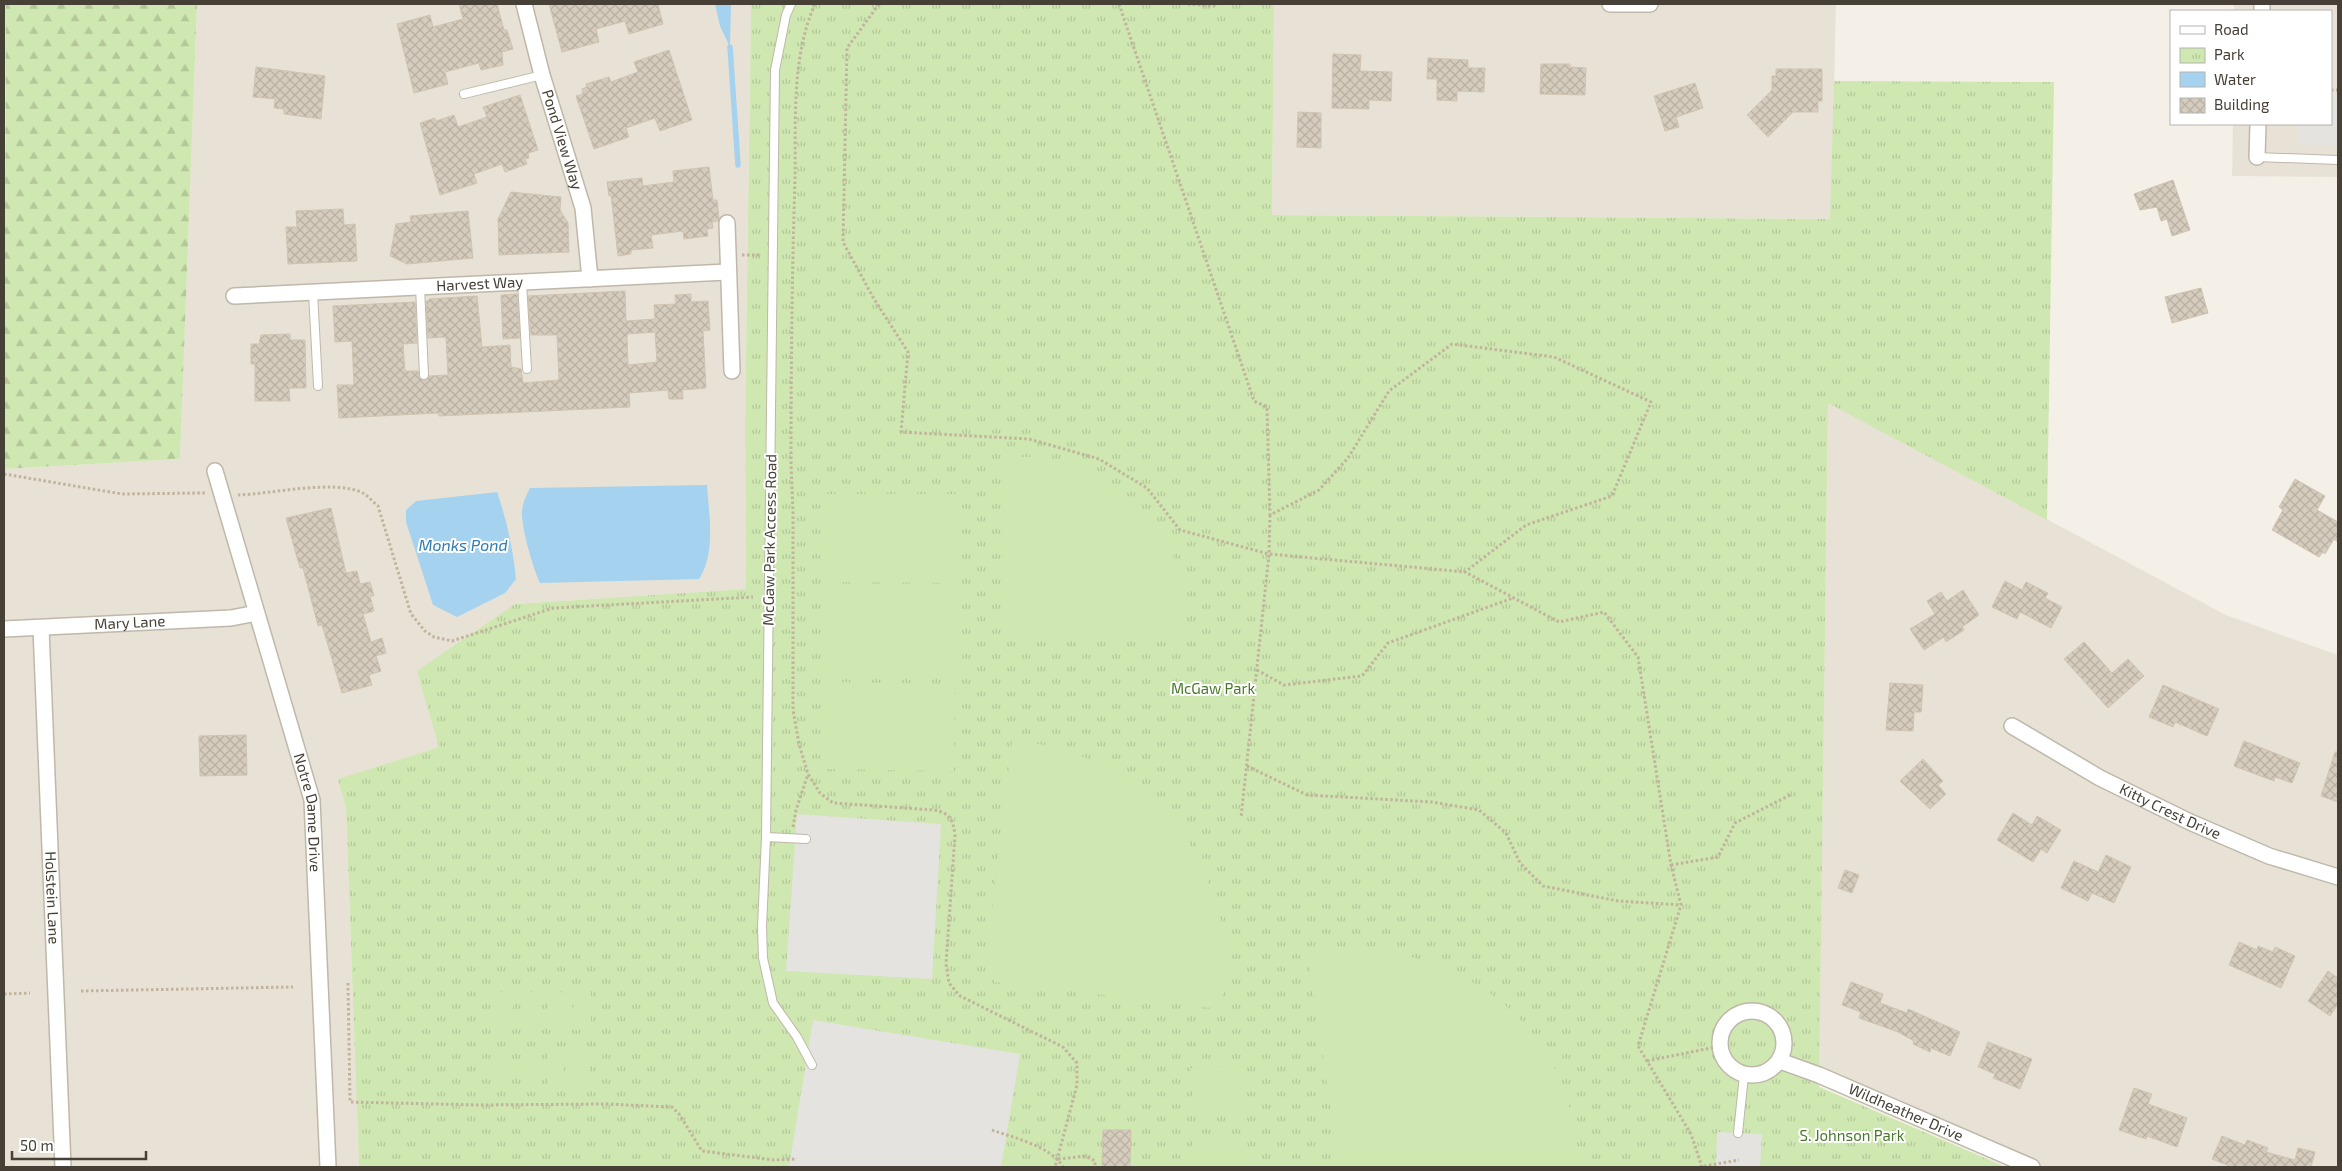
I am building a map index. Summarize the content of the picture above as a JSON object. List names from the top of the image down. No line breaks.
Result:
{"streets":{"street":["Pond View Way","Harvest Way","Mary Lane","Kitty Crest Drive","Notre Dame Drive","Holstein Lane","Wildheather Drive"],"lane":["McGaw Park Access Road"]},"crossings":[["Pond View Way","Harvest Way"],["Mary Lane","Notre Dame Drive"],["Mary Lane","Holstein Lane"]],"water":["Monks Pond"],"parks":["McGaw Park","S. Johnson Park"],"legend":["Road","Park","Water","Building"],"scale_bar":"50 m"}
